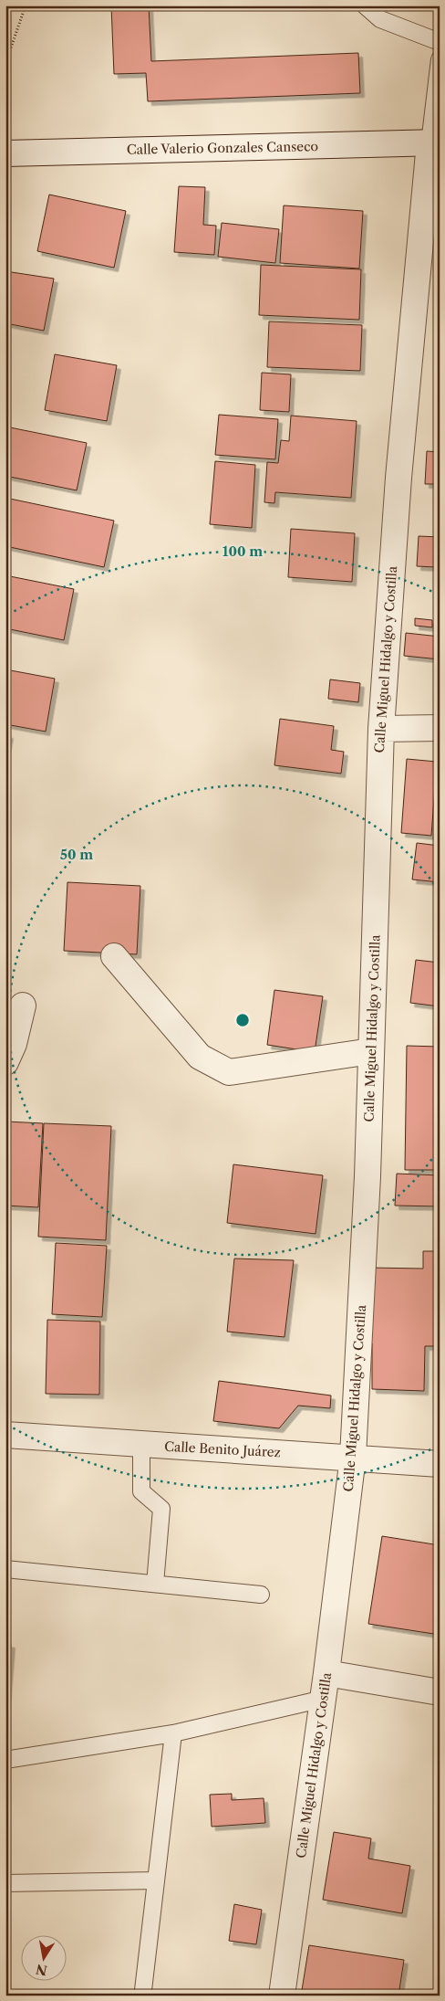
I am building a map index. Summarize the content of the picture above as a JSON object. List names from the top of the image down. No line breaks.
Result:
{"streets":{"street":["Calle Valerio Gonzales Canseco","Calle Miguel Hidalgo y Costilla","Calle Benito Juárez"]},"crossings":[["Calle Valerio Gonzales Canseco","Calle Miguel Hidalgo y Costilla"],["Calle Miguel Hidalgo y Costilla","Calle Benito Juárez"]],"north":"bottom","rings":["100 m","50 m"]}
